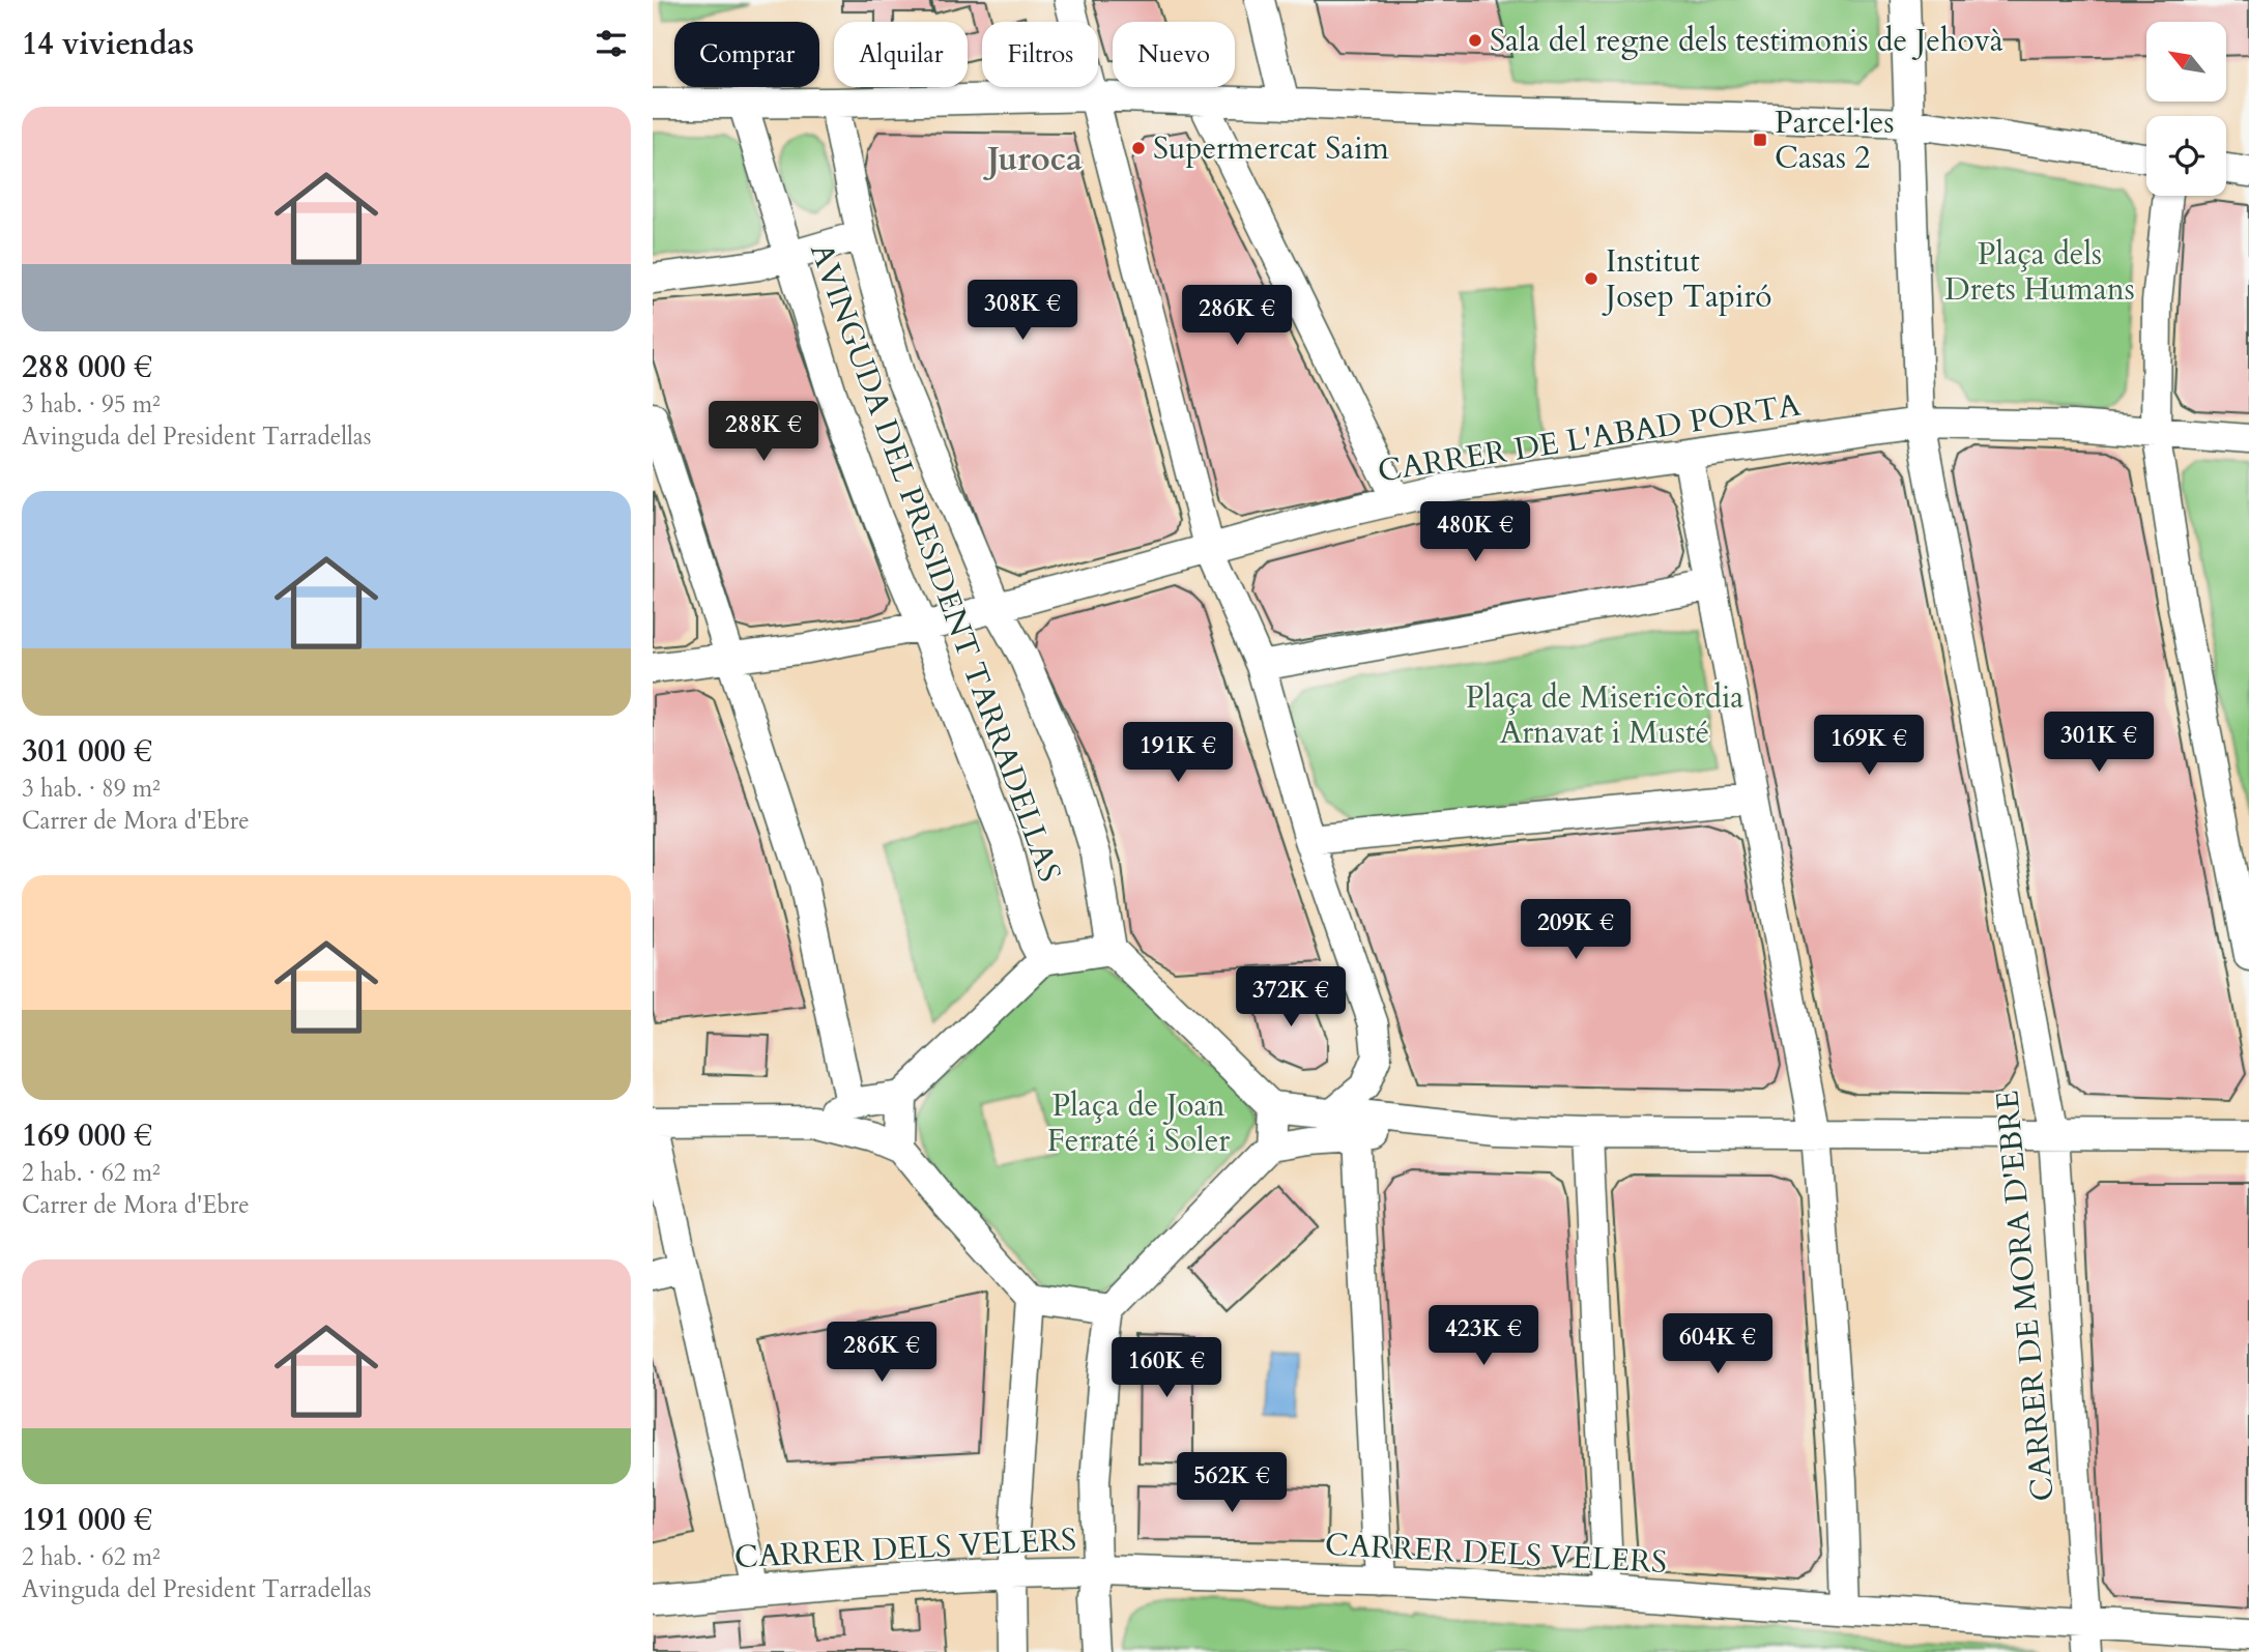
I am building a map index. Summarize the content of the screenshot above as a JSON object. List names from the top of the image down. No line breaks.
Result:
{"streets":{"street":["CARRER DE L'ABAD PORTA","AVINGUDA DEL PRESIDENT TARRADELLAS","CARRER DE MORA D'EBRE","CARRER DELS VELERS"]},"crossings":[["CARRER DE L'ABAD PORTA","AVINGUDA DEL PRESIDENT TARRADELLAS"],["CARRER DE L'ABAD PORTA","CARRER DE MORA D'EBRE"],["CARRER DE MORA D'EBRE","CARRER DELS VELERS"]],"districts":["Juroca"],"parks":["Plaça dels Drets Humans","Plaça de Misericòrdia Arnavat i Musté","Plaça de Joan Ferraté i Soler"],"places":{"other":["Sala del regne dels testimonis de Jehovà","Supermercat Saim","Institut Josep Tapiró"],"transit":["Parcel·les Casas 2"]},"north":"top left","page":{"heading":"14 viviendas","chip":["Comprar","Alquilar","Filtros","Nuevo"],"list":[{"name":"288 000 €","note":"3 hab. · 95 m² · Avinguda del President Tarradellas"},{"name":"301 000 €","note":"3 hab. · 89 m² · Carrer de Mora d'Ebre"},{"name":"169 000 €","note":"2 hab. · 62 m² · Carrer de Mora d'Ebre"},{"name":"191 000 €","note":"2 hab. · 62 m² · Avinguda del President Tarradellas"}],"price":["308K €","286K €","288K €","480K €","301K €","169K €","191K €","209K €","372K €","423K €","604K €","286K €","160K €","562K €"]}}
